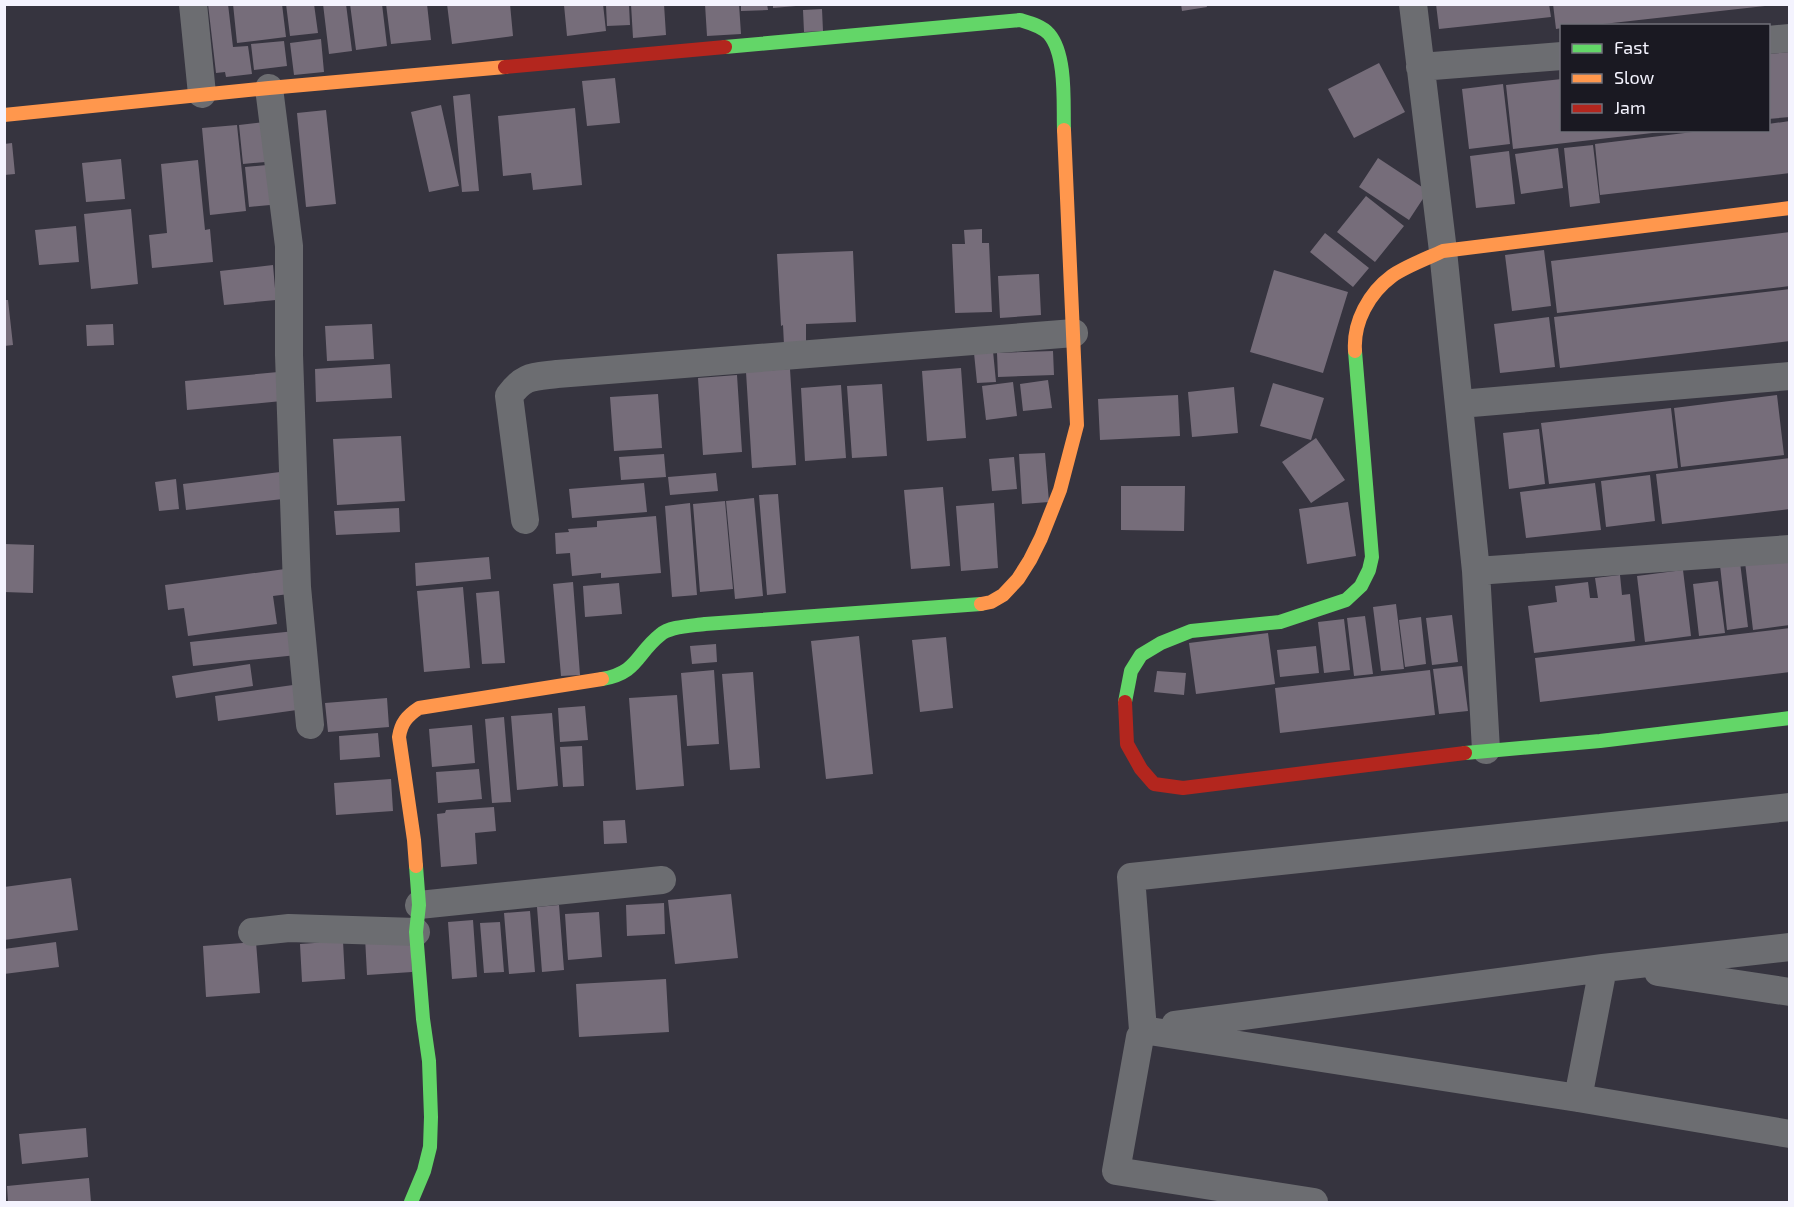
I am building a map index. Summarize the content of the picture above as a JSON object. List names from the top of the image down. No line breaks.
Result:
{"legend":["Fast","Slow","Jam"]}
